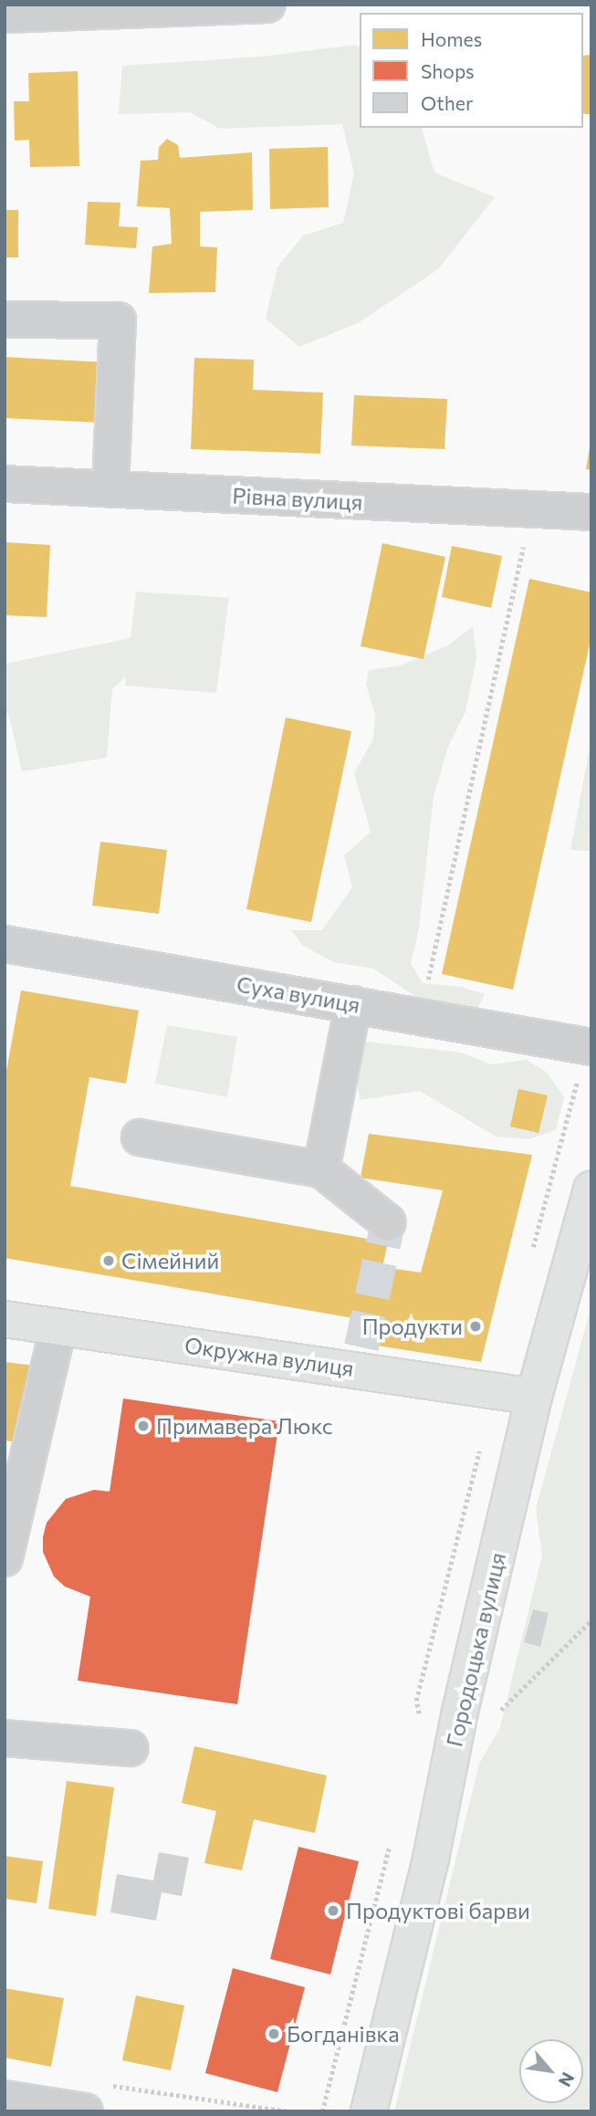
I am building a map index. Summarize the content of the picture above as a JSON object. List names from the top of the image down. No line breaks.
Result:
{"streets":{"main road":["Окружна вулиця","Городоцька вулиця"],"street":["Рівна вулиця","Суха вулиця"]},"crossings":[["Окружна вулиця","Городоцька вулиця"]],"places":["Сімейний","Продукти","Примавера Люкс","Продуктові барви","Богданівка"],"legend":["Homes","Shops","Other"],"north":"bottom right"}
